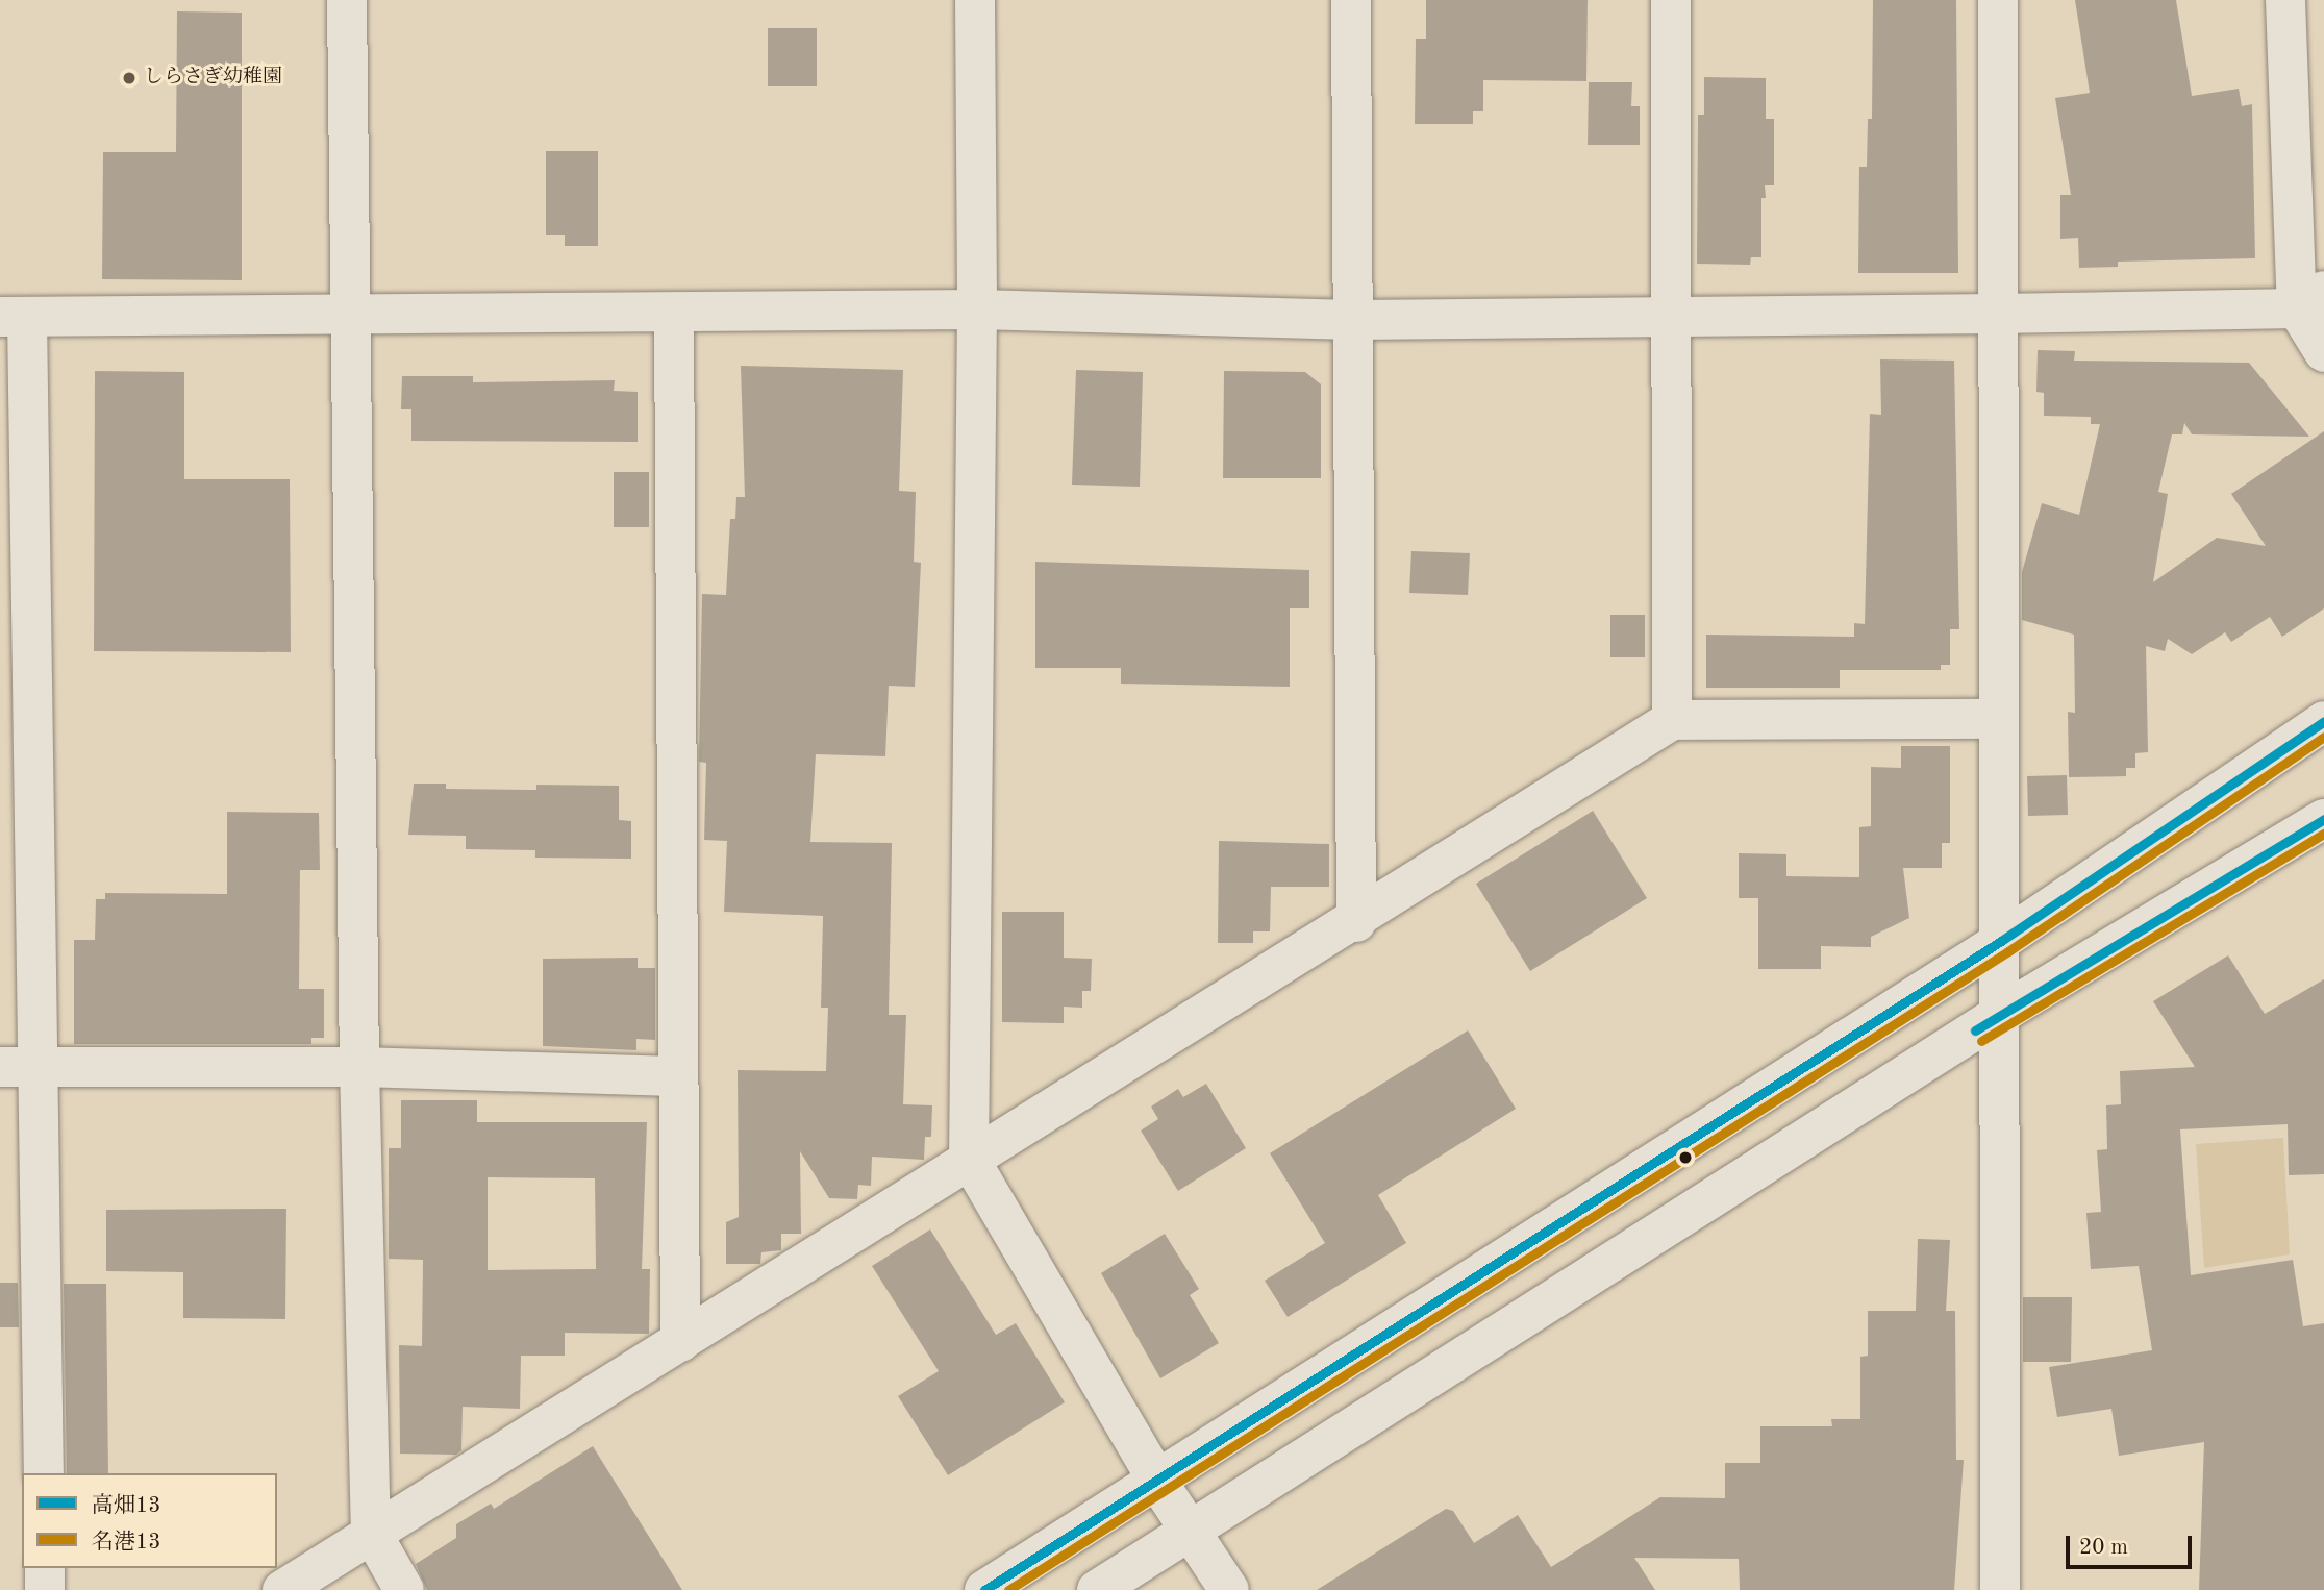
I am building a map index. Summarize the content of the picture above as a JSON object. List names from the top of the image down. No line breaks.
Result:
{"places":["しらさぎ幼稚園"],"lines":["transit line 高畑13","transit line 名港13"],"legend":["高畑13","名港13"],"scale_bar":"20 m"}
